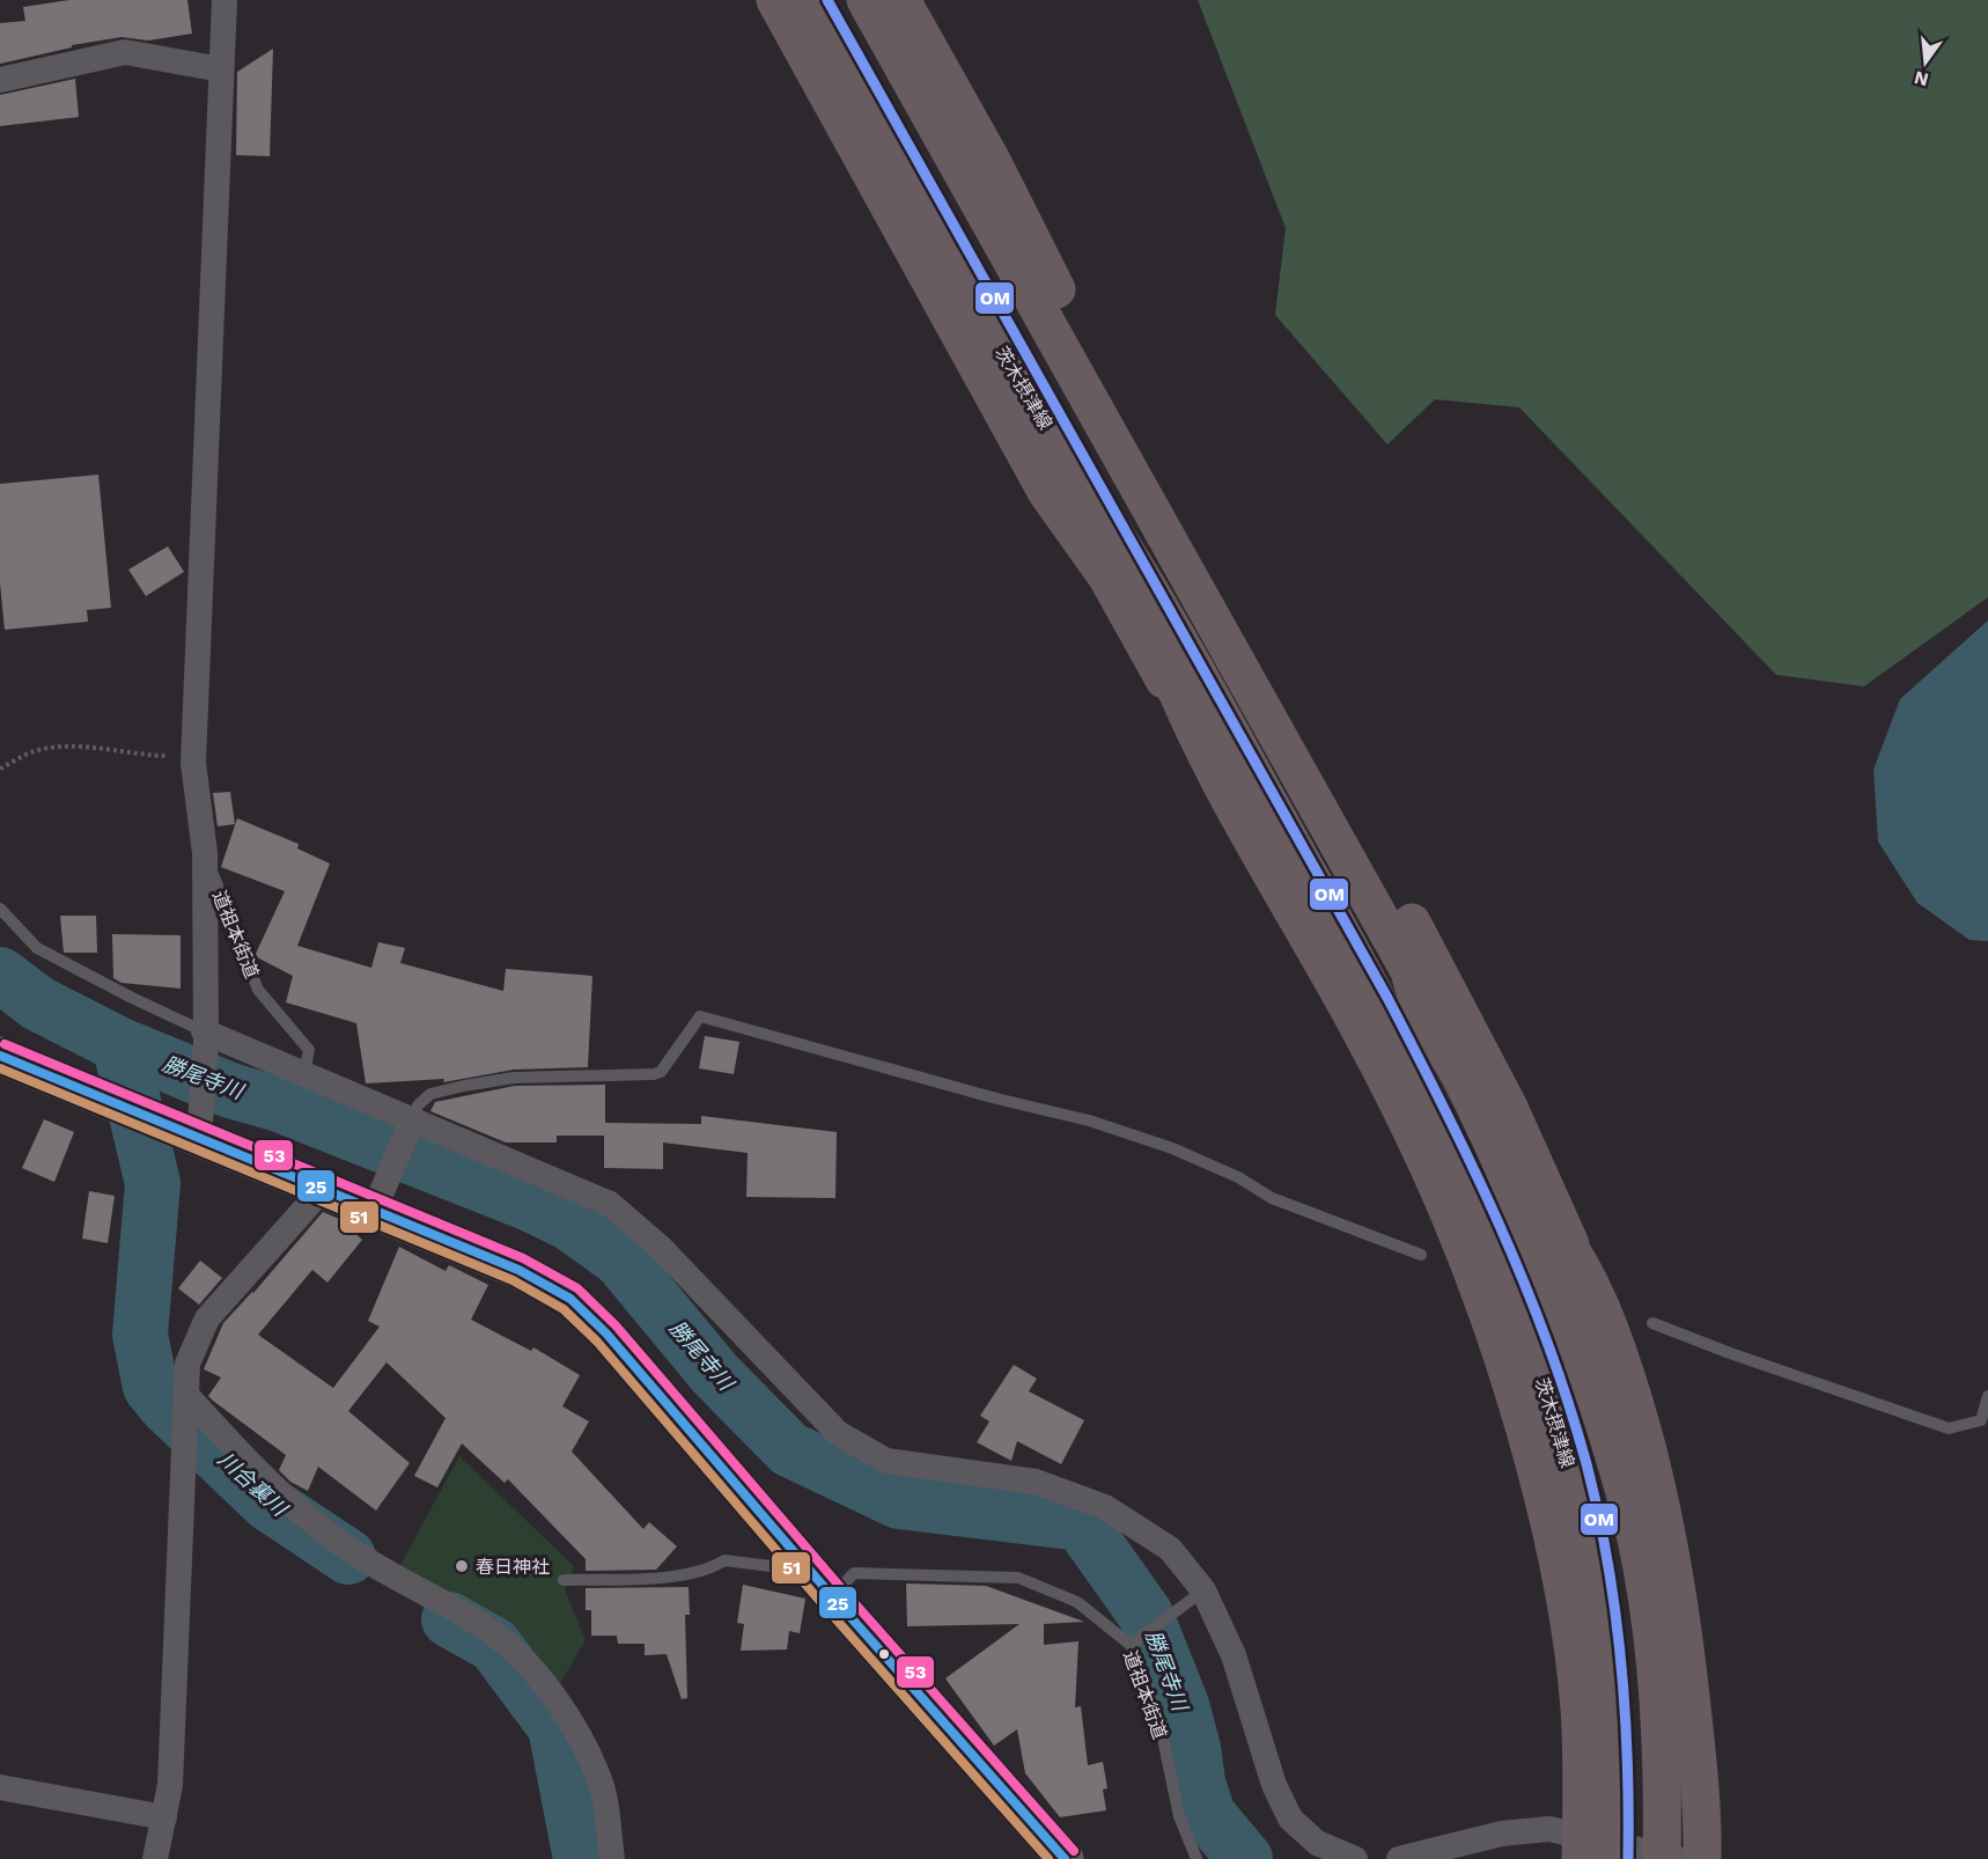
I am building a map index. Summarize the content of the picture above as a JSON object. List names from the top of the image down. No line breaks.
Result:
{"streets":{"main road":["茨木摂津線"],"lane":["道祖本街道"]},"water":["勝尾寺川","川合裏川"],"places":["春日神社"],"lines":["transit line OM","transit line 53","transit line 25","transit line 51"],"north":"bottom"}
